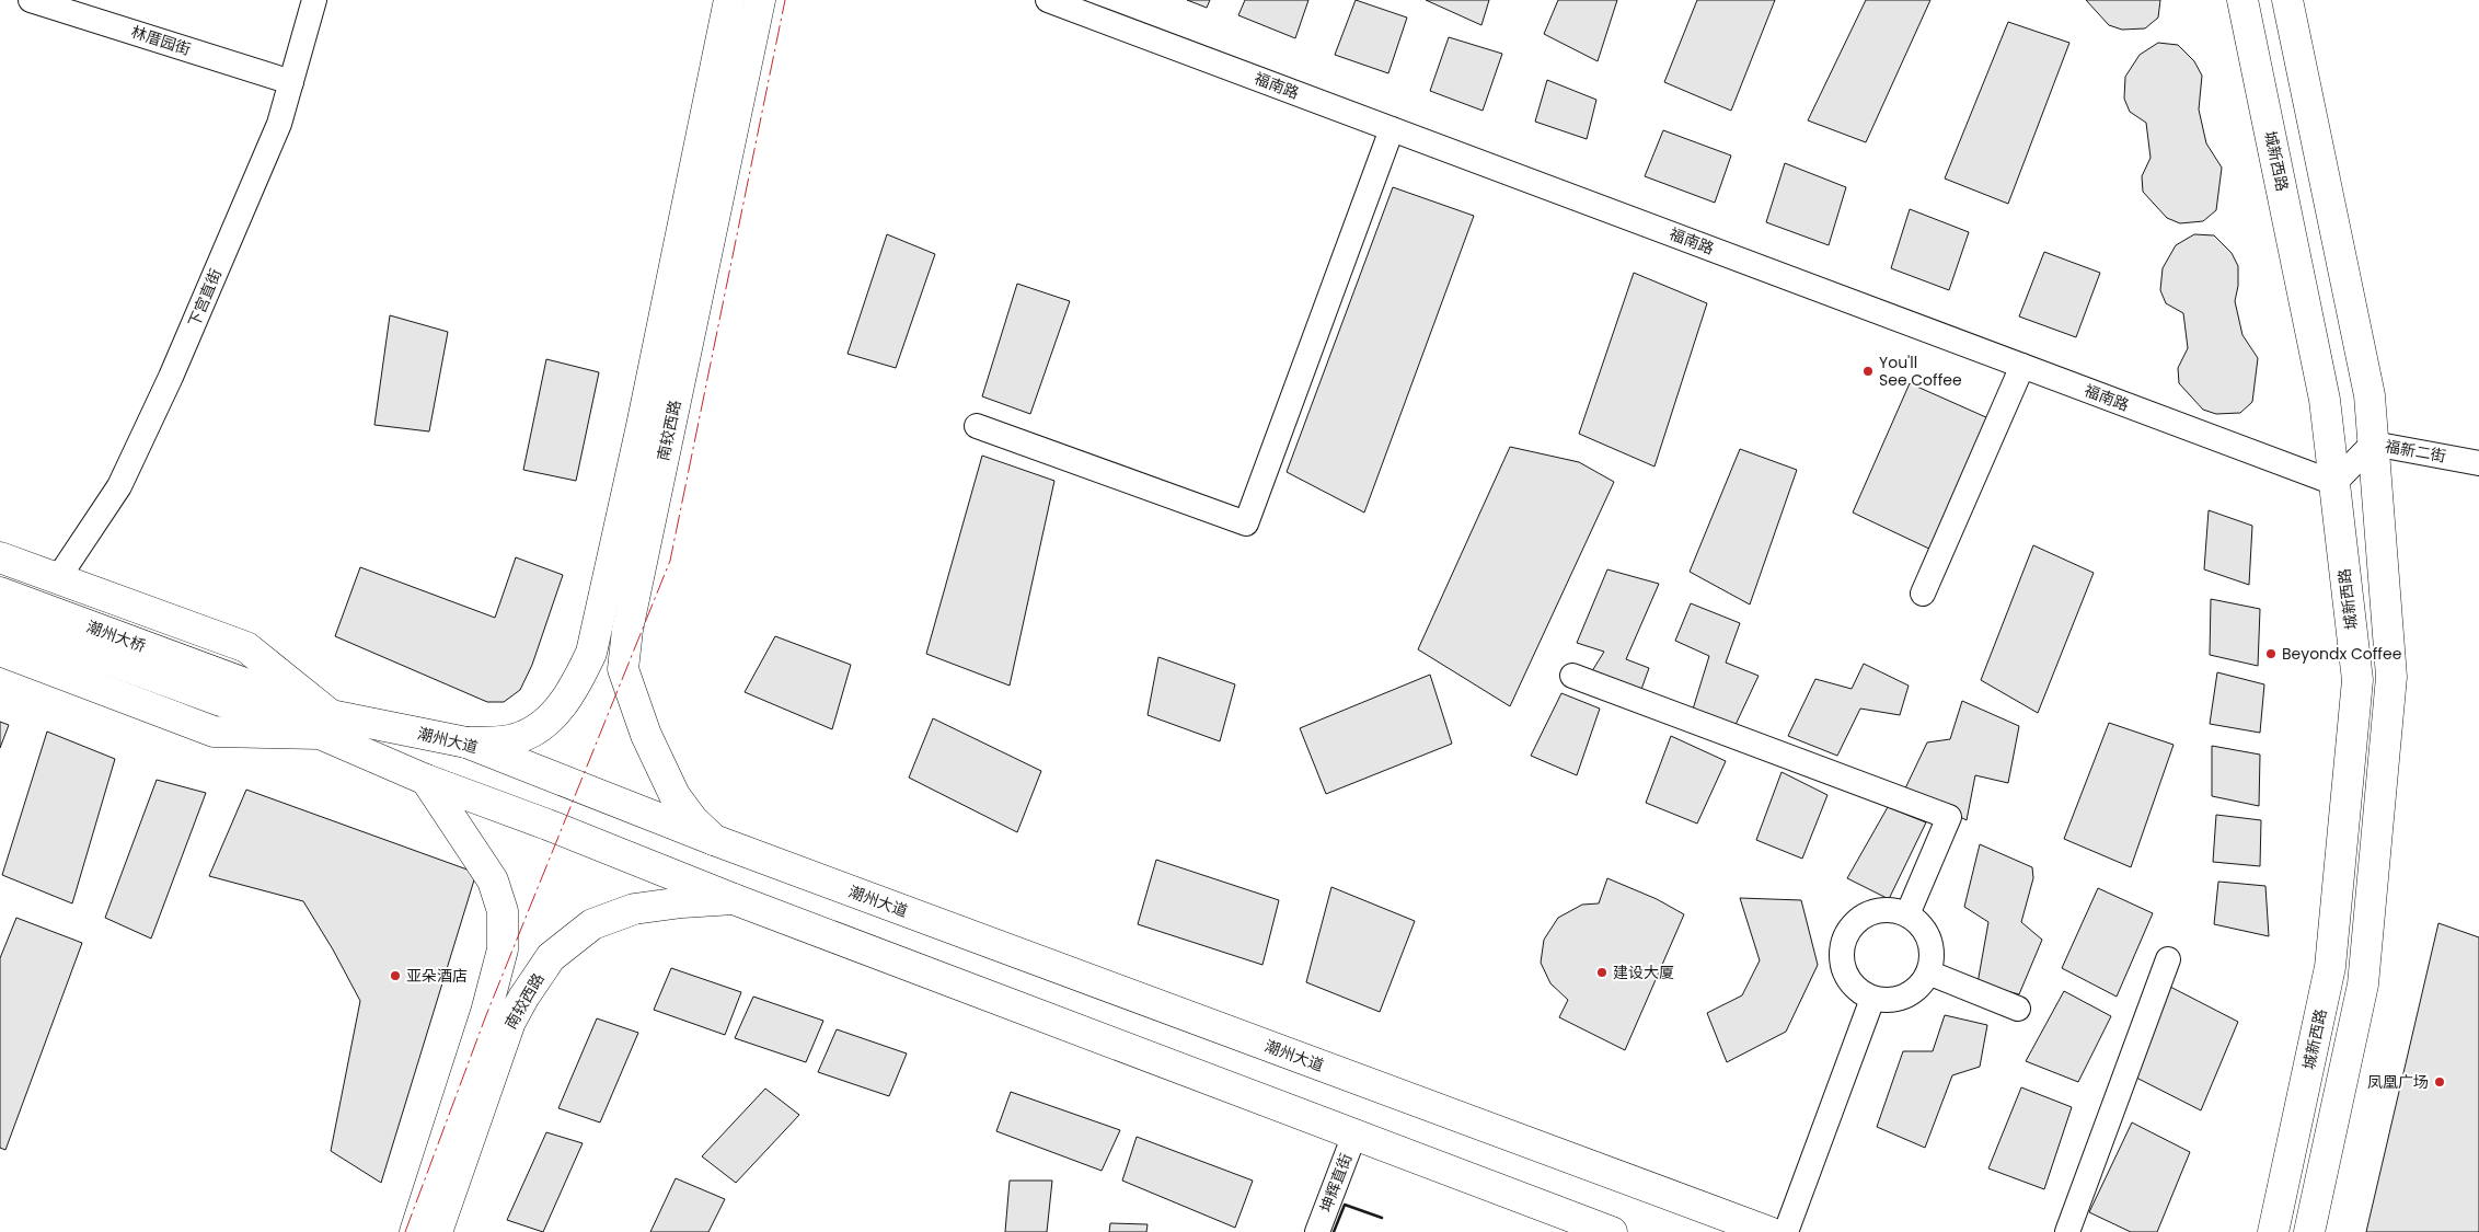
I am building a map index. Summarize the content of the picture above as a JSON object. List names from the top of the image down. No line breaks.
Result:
{"streets":{"main road":["城新西路","南较西路","潮州大桥","潮州大道"],"street":["林厝园街","福南路","下宫直街","福新二街","坤辉直街"]},"crossings":[["林厝园街","下宫直街"],["福南路","城新西路"],["福南路","福新二街"],["城新西路","福新二街"],["下宫直街","潮州大道"],["南较西路","潮州大道"],["潮州大道","坤辉直街"]],"places":["You'll See Coffee","Beyondx Coffee","建设大厦","亚朵酒店","凤凰广场"]}
